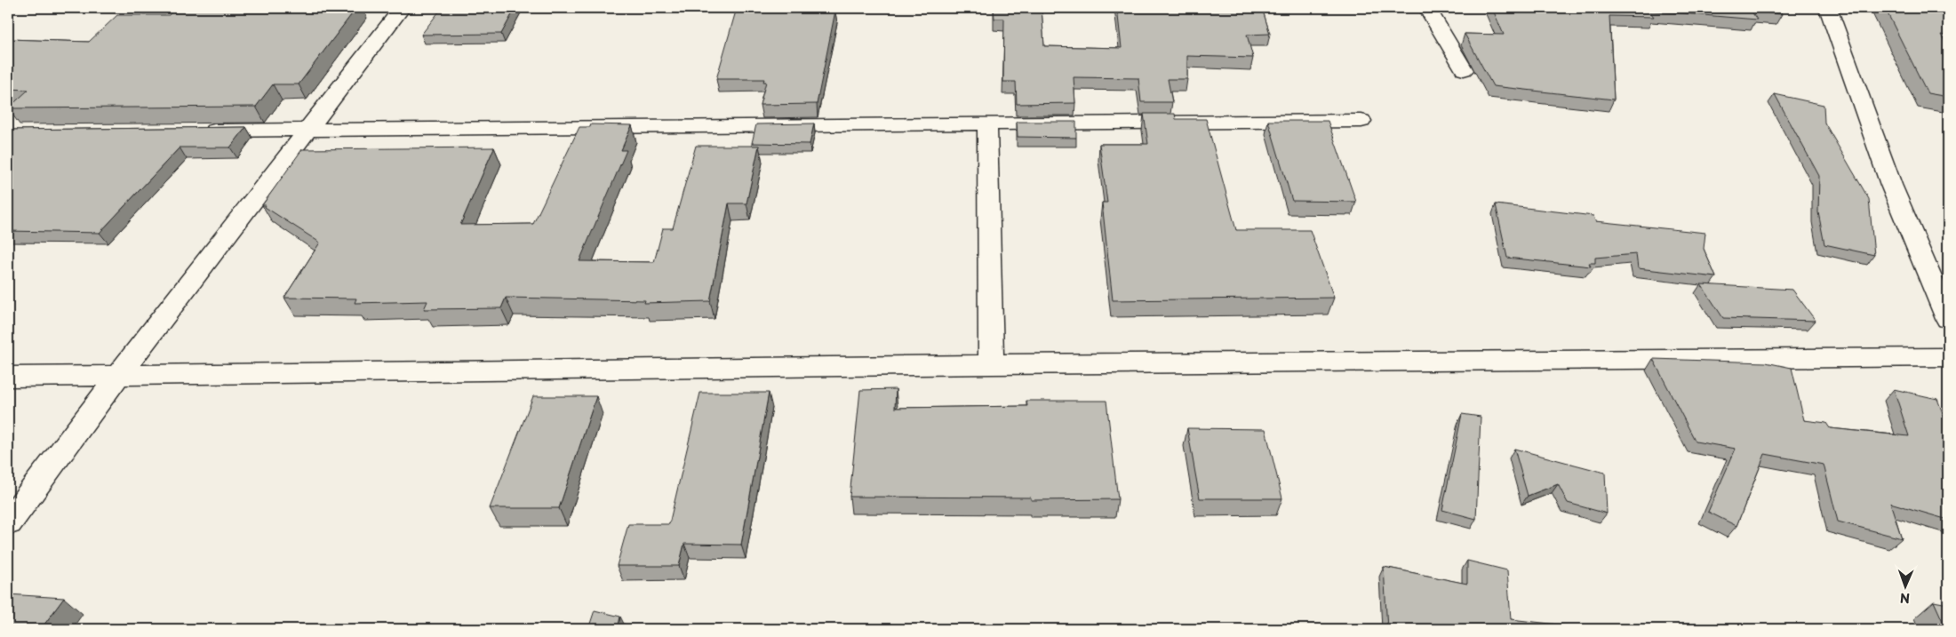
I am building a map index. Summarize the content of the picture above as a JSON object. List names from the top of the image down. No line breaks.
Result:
{"north":"bottom"}
